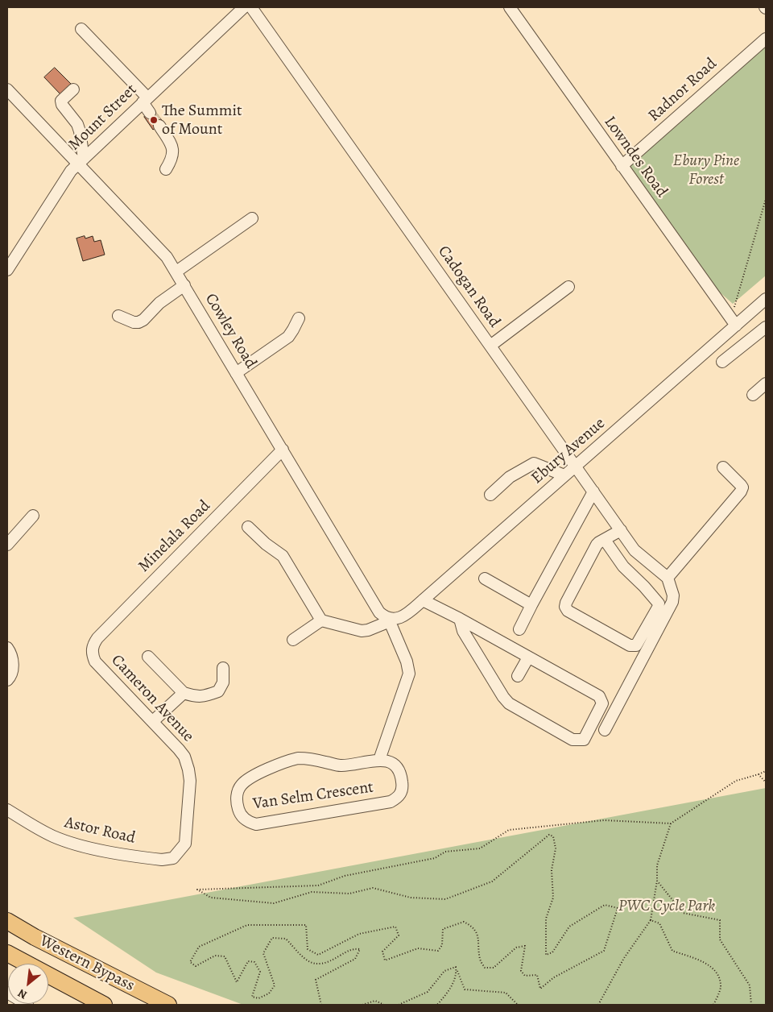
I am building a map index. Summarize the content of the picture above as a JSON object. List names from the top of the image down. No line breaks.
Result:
{"streets":{"highway":["Western Bypass"],"street":["Radnor Road","Mount Street","Lowndes Road","Cadogan Road","Cowley Road","Ebury Avenue","Minelala Road","Cameron Avenue","Van Selm Crescent","Astor Road"]},"crossings":[["Radnor Road","Lowndes Road"],["Mount Street","Cowley Road"],["Lowndes Road","Ebury Avenue"],["Cadogan Road","Ebury Avenue"],["Cowley Road","Ebury Avenue"],["Cowley Road","Minelala Road"],["Cowley Road","Van Selm Crescent"],["Ebury Avenue","Van Selm Crescent"],["Minelala Road","Cameron Avenue"],["Cameron Avenue","Astor Road"]],"parks":["Ebury Pine Forest","PWC Cycle Park"],"places":["The Summit of Mount"],"north":"bottom left"}
